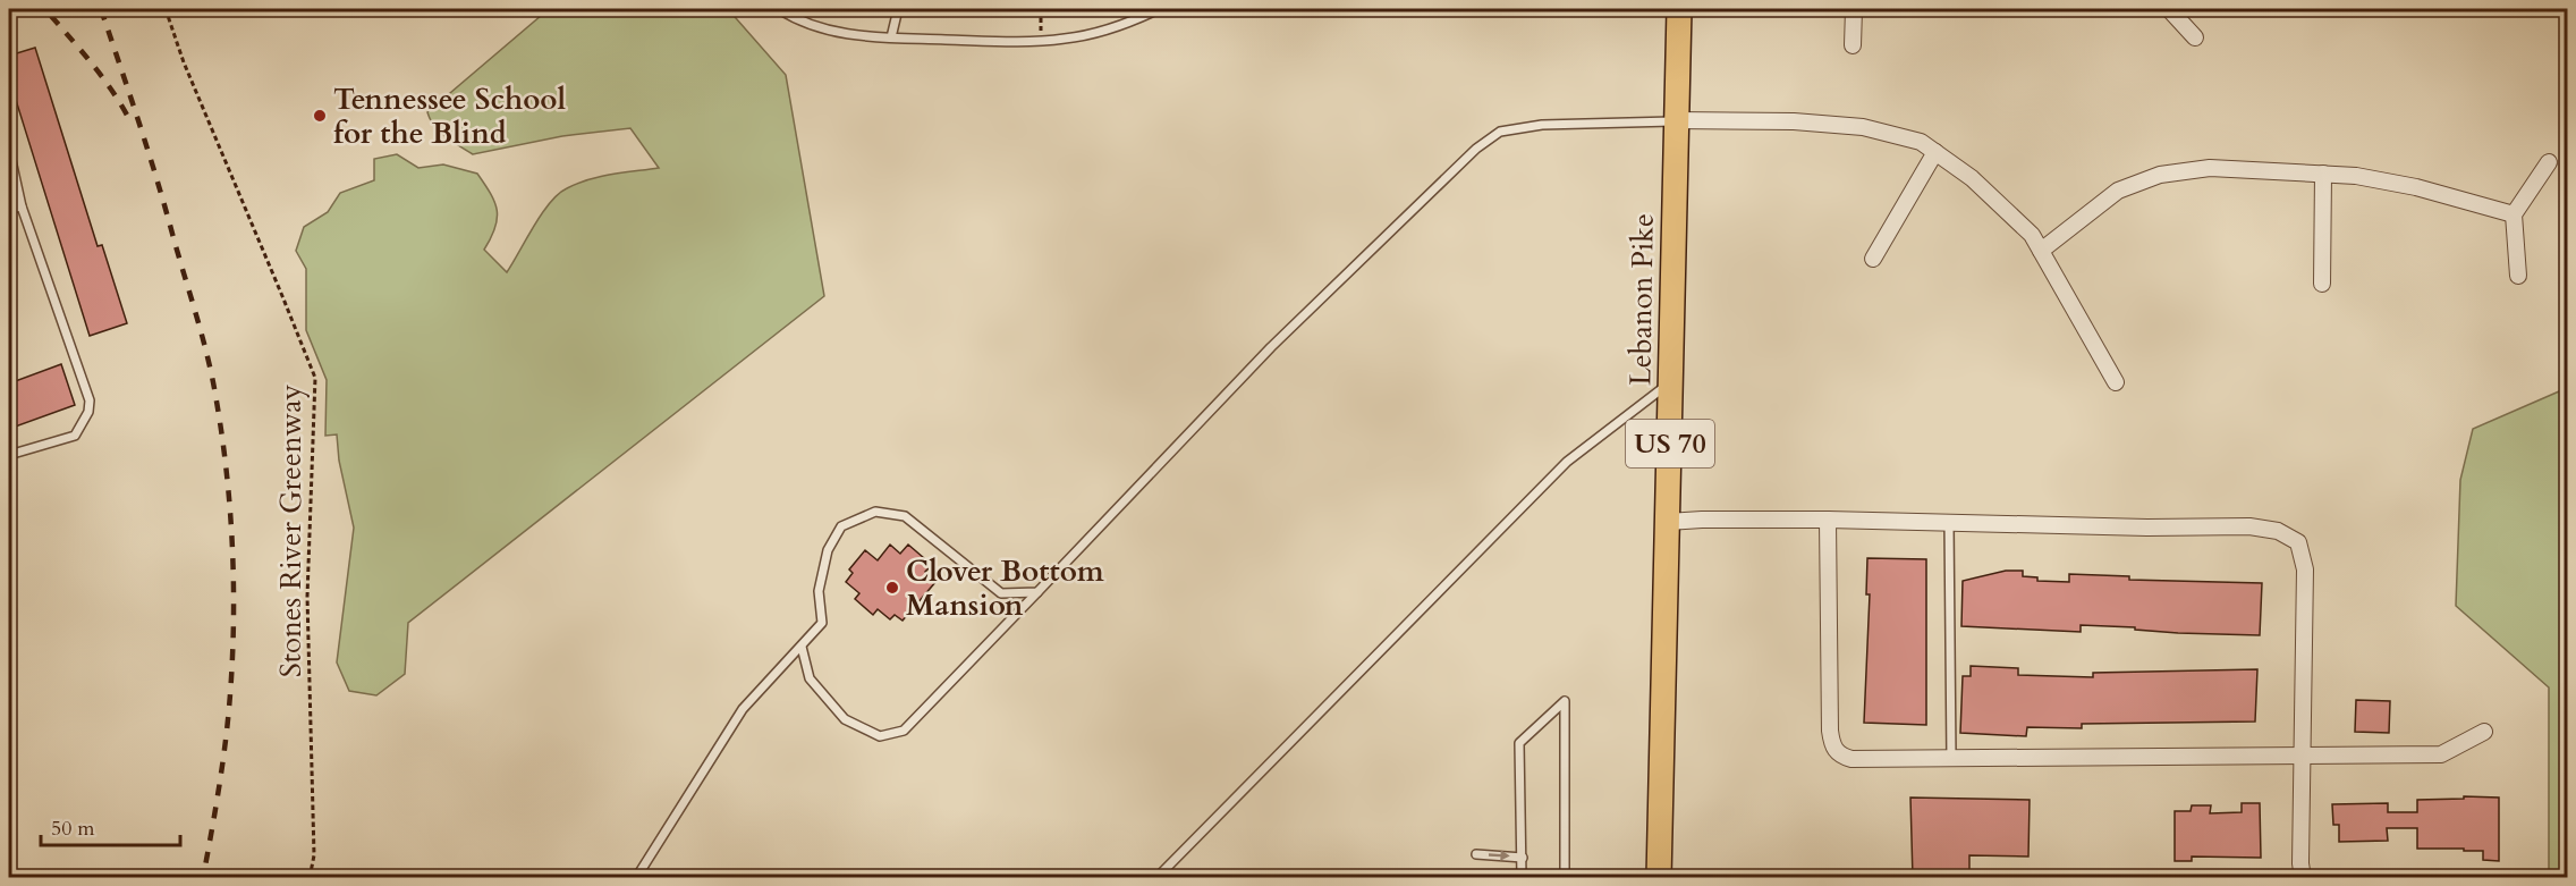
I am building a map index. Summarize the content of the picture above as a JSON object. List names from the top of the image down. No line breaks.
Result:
{"streets":{"main road":["Lebanon Pike","US 70"],"path":["Stones River Greenway"]},"places":["Tennessee School for the Blind","Clover Bottom Mansion"],"scale_bar":"50 m"}
